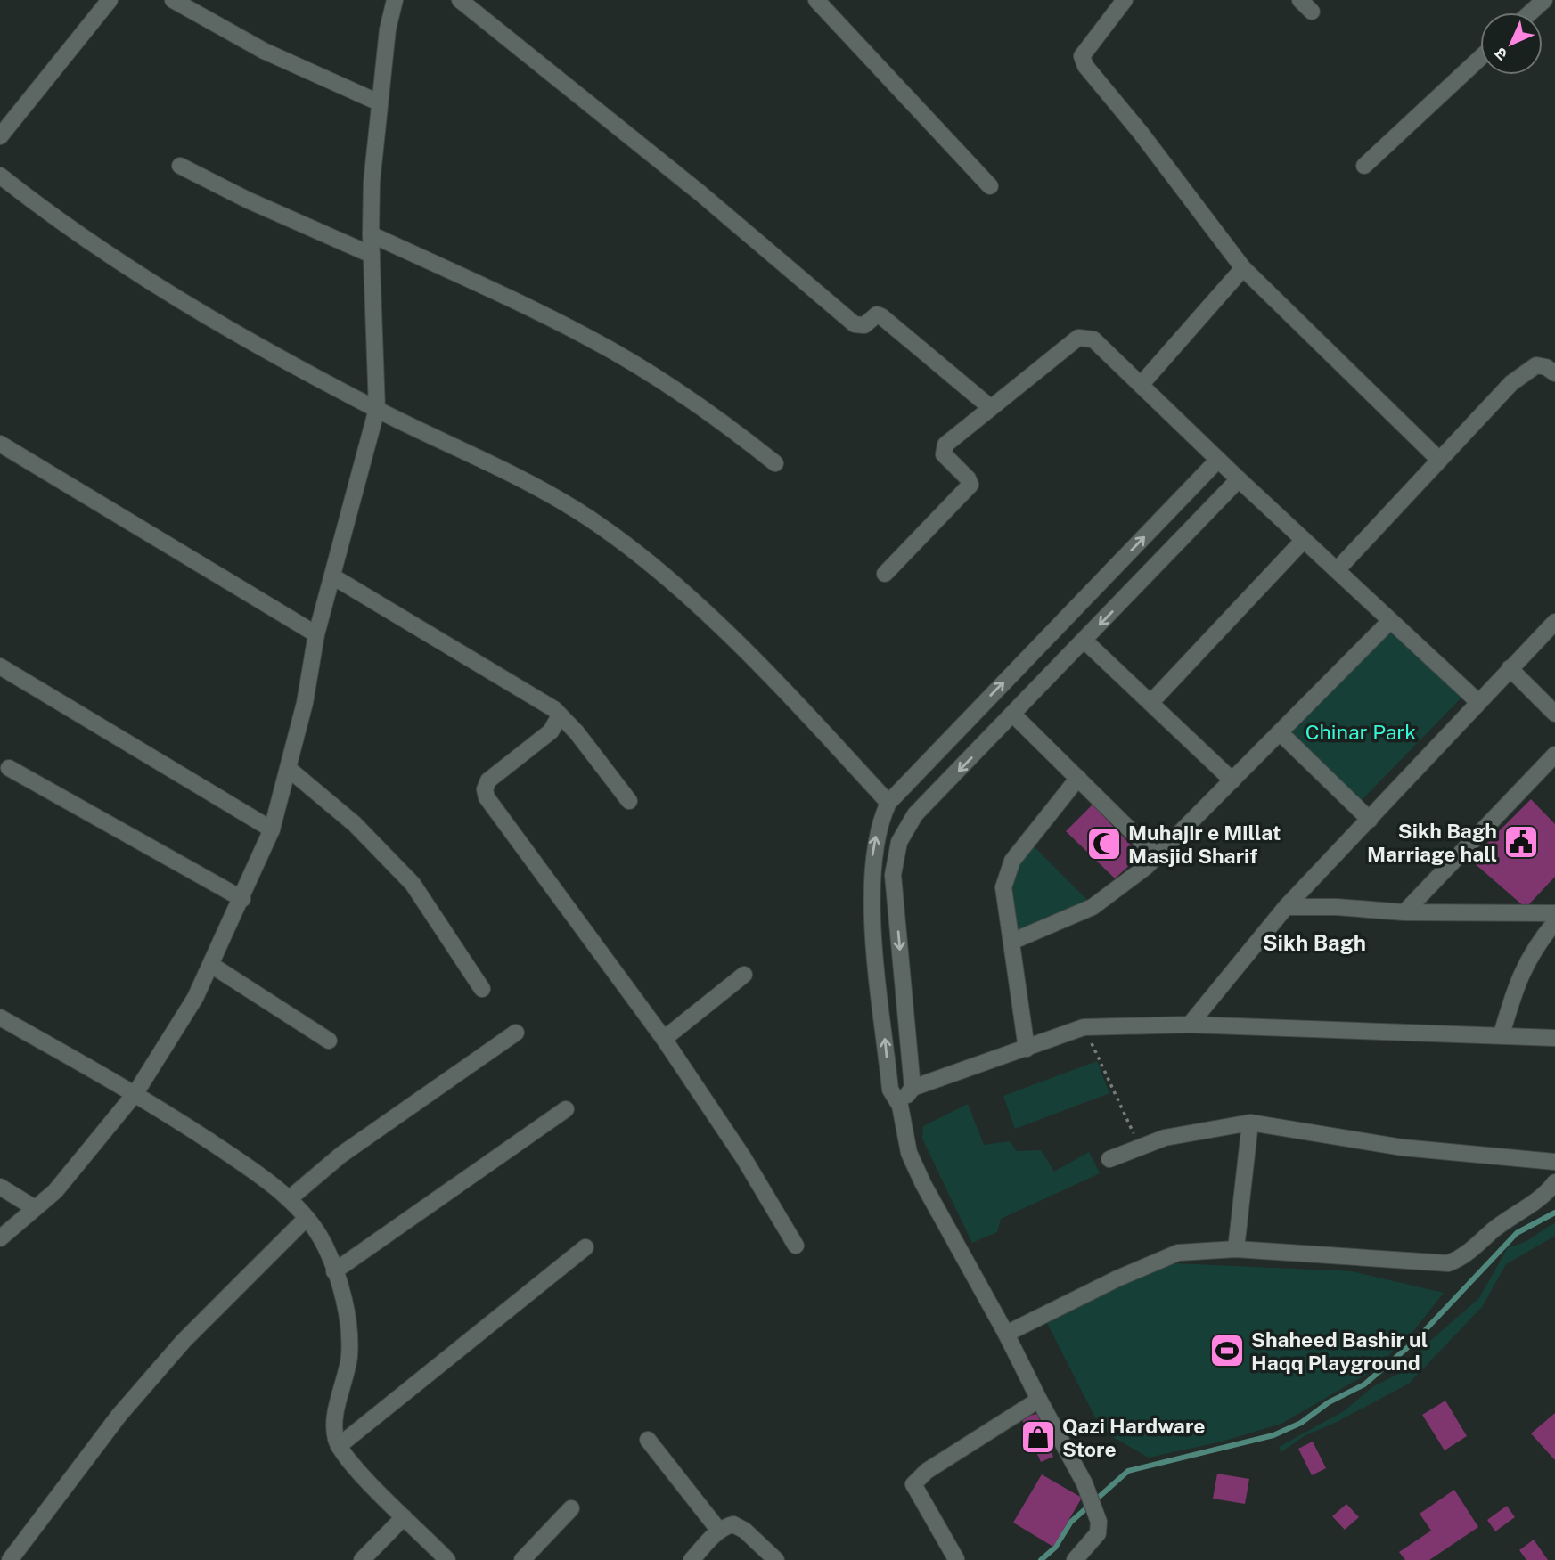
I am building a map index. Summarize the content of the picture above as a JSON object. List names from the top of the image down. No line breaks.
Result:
{"districts":["Sikh Bagh"],"parks":["Chinar Park"],"places":{"public building":["Sikh Bagh Marriage hall"],"mosque":["Muhajir e Millat Masjid Sharif"],"sports":["Shaheed Bashir ul Haqq Playground"],"shop":["Qazi Hardware Store"]},"north":"bottom left"}
